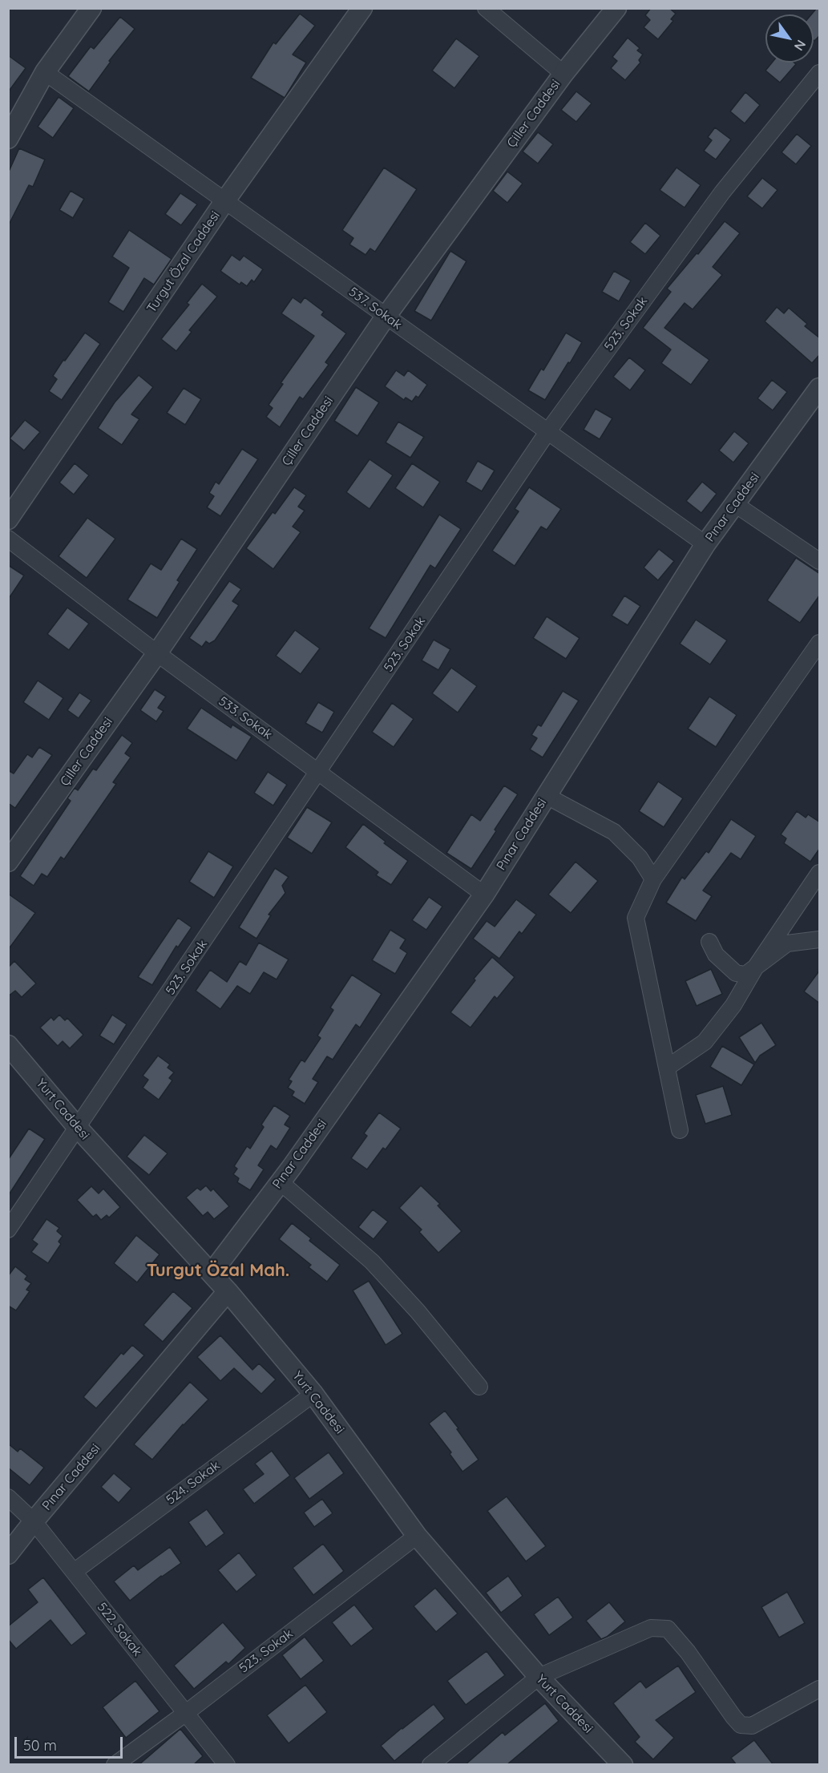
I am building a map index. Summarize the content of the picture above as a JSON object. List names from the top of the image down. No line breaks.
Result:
{"streets":{"street":["Çiller Caddesi","Turgut Özal Caddesi","537. Sokak","523. Sokak","Pınar Caddesi","533. Sokak","Yurt Caddesi","524. Sokak","522. Sokak"]},"crossings":[["Çiller Caddesi","537. Sokak"],["Çiller Caddesi","533. Sokak"],["Turgut Özal Caddesi","537. Sokak"],["537. Sokak","523. Sokak"],["537. Sokak","Pınar Caddesi"],["523. Sokak","533. Sokak"],["523. Sokak","Yurt Caddesi"],["523. Sokak","522. Sokak"],["Pınar Caddesi","533. Sokak"],["Pınar Caddesi","Yurt Caddesi"],["Pınar Caddesi","522. Sokak"],["Yurt Caddesi","524. Sokak"],["524. Sokak","522. Sokak"]],"districts":["Turgut Özal Mah."],"scale_bar":"50 m","north":"bottom right"}
